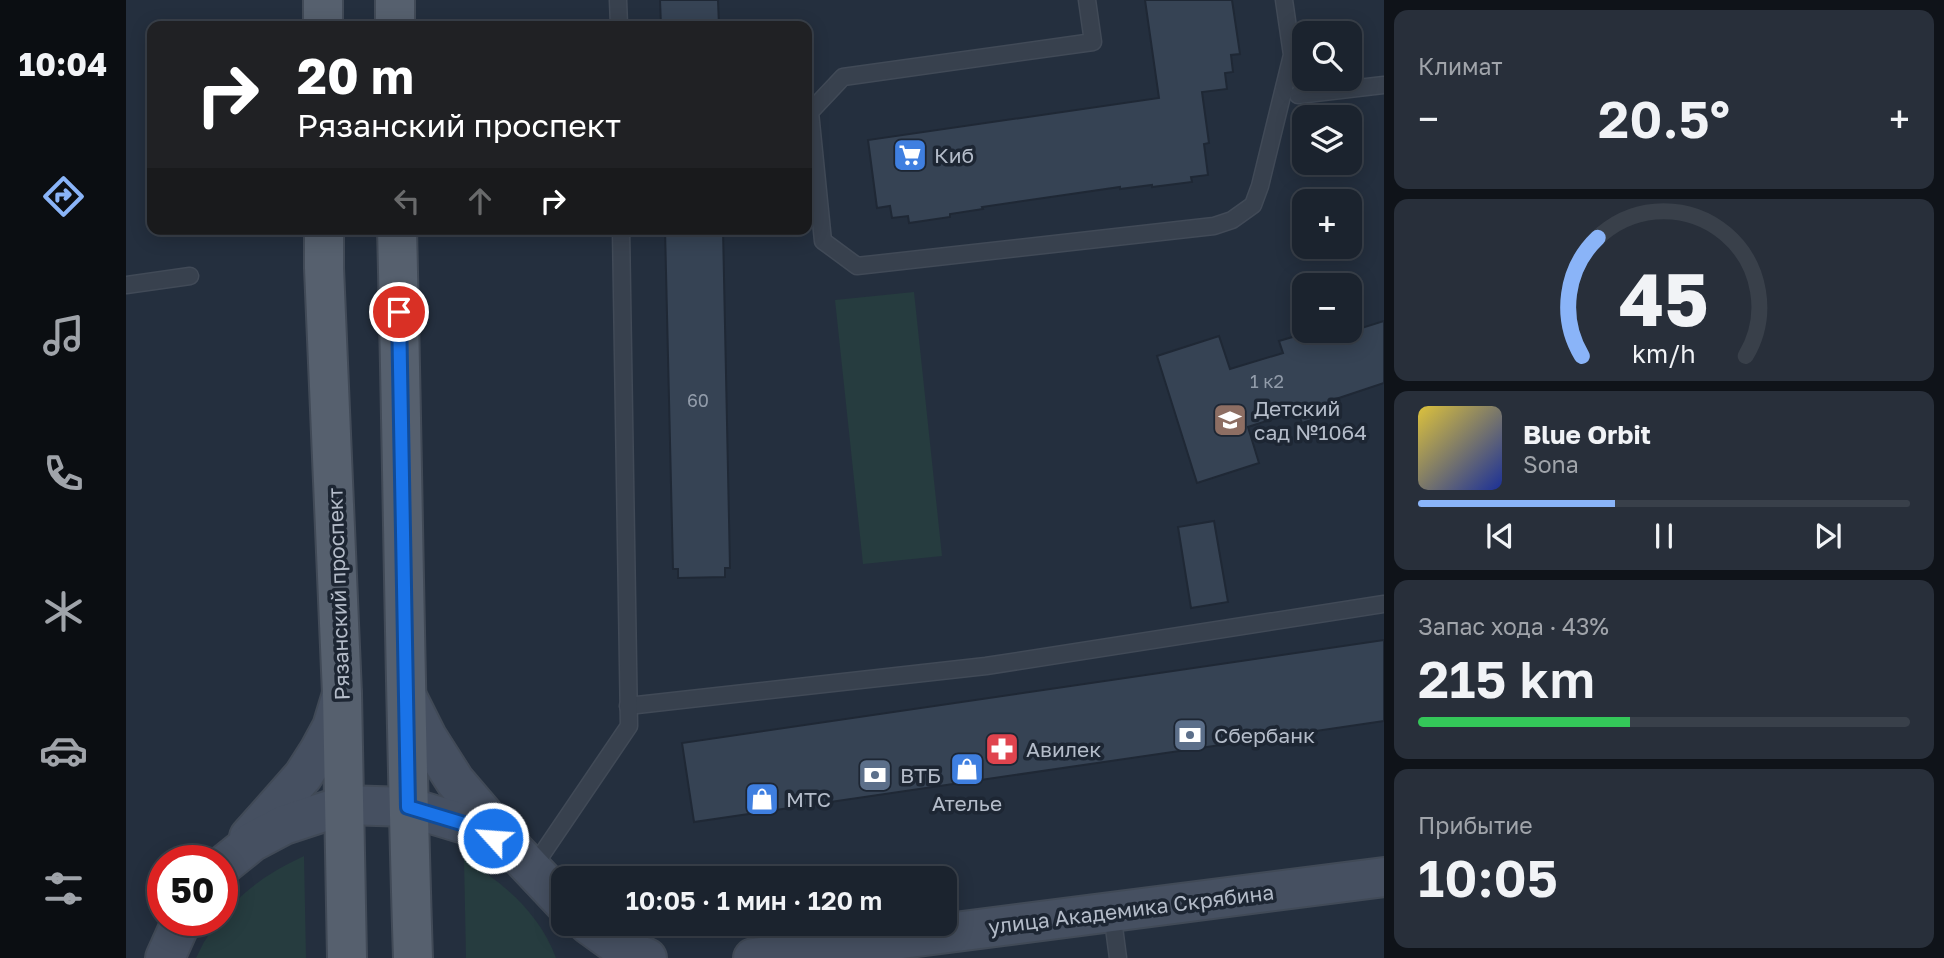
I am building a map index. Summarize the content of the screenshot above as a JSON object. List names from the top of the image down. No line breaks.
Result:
{"streets":{"main road":["Рязанский проспект","улица Академика Скрябина"]},"places":{"supermarket":["Киб"],"school or university":["Детский сад №1064"],"bank":["Сбербанк","ВТБ"],"pharmacy":["Авилек"],"shop":["Ателье","МТС"]},"house_numbers":["1 к2","60"],"page":{"tabs":"10:04","tile":["Климат",["Запас хода · 43%","215 km"],["Прибытие","10:05"]],"map_buttons":["+","−"],"turn":["20 m","Рязанский проспект"],"heat":["−","20.5°","+"],"song":["Blue Orbit","Sona"],"limit":"50","trip":"10:05 · 1 мин · 120 m","gauge":["45","km/h"]}}
